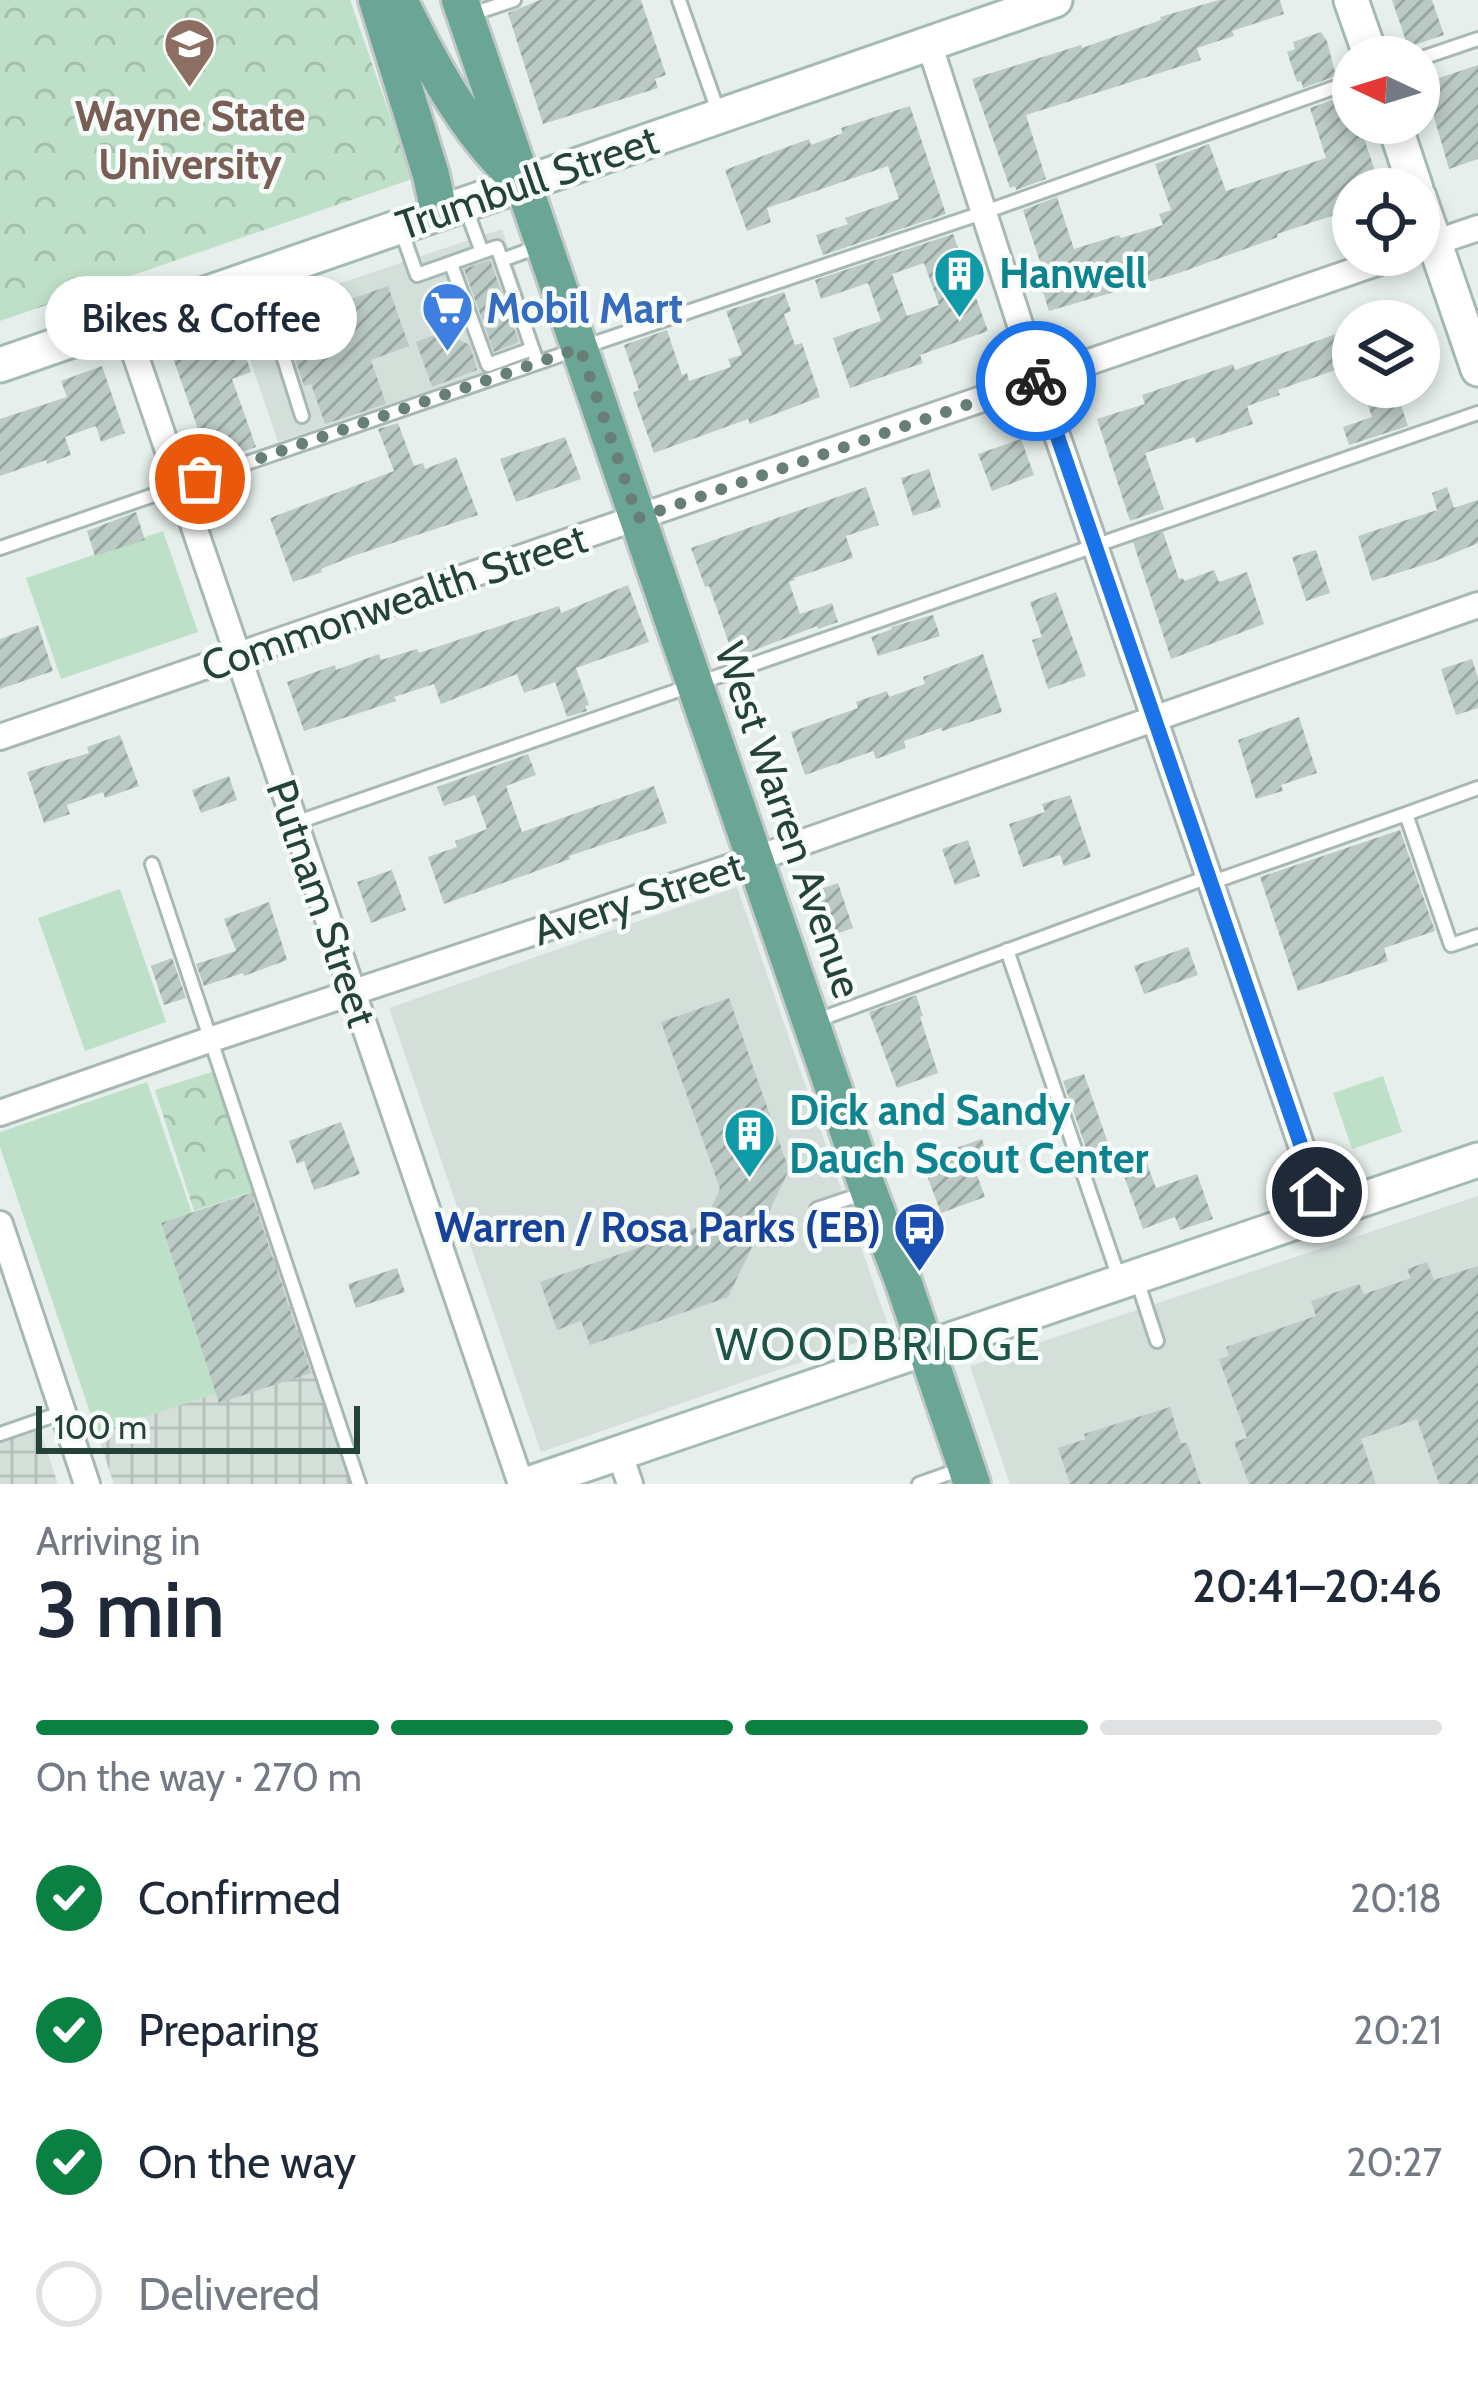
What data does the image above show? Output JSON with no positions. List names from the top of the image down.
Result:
{
  "streets": {
    "main road": ["West Warren Avenue"],
    "street": [
      "Trumbull Street",
      "Commonwealth Street",
      "Avery Street",
      "Putnam Street"
    ]
  },
  "crossings": [
    ["Trumbull Street", "West Warren Avenue"],
    ["Trumbull Street", "Putnam Street"],
    ["Commonwealth Street", "West Warren Avenue"],
    ["Commonwealth Street", "Putnam Street"],
    ["West Warren Avenue", "Avery Street"],
    ["Avery Street", "Putnam Street"]
  ],
  "districts": ["WOODBRIDGE"],
  "places": {
    "school or university": ["Wayne State University"],
    "building": ["Hanwell", "Dick and Sandy Dauch Scout Center"],
    "supermarket": ["Mobil Mart"],
    "other": ["Bikes & Coffee"],
    "bus stop": ["Warren / Rosa Parks (EB)"]
  },
  "scale_bar": "100 m",
  "north": "left",
  "page": {
    "bubble": "Bikes & Coffee",
    "scale": "100 m",
    "heading": ["3 min", "Arriving in", "20:41–20:46"],
    "bar": "On the way · 270 m",
    "list": [
      ["Confirmed", "20:18"],
      ["Preparing", "20:21"],
      ["On the way", "20:27"],
      "Delivered"
    ]
  }
}
